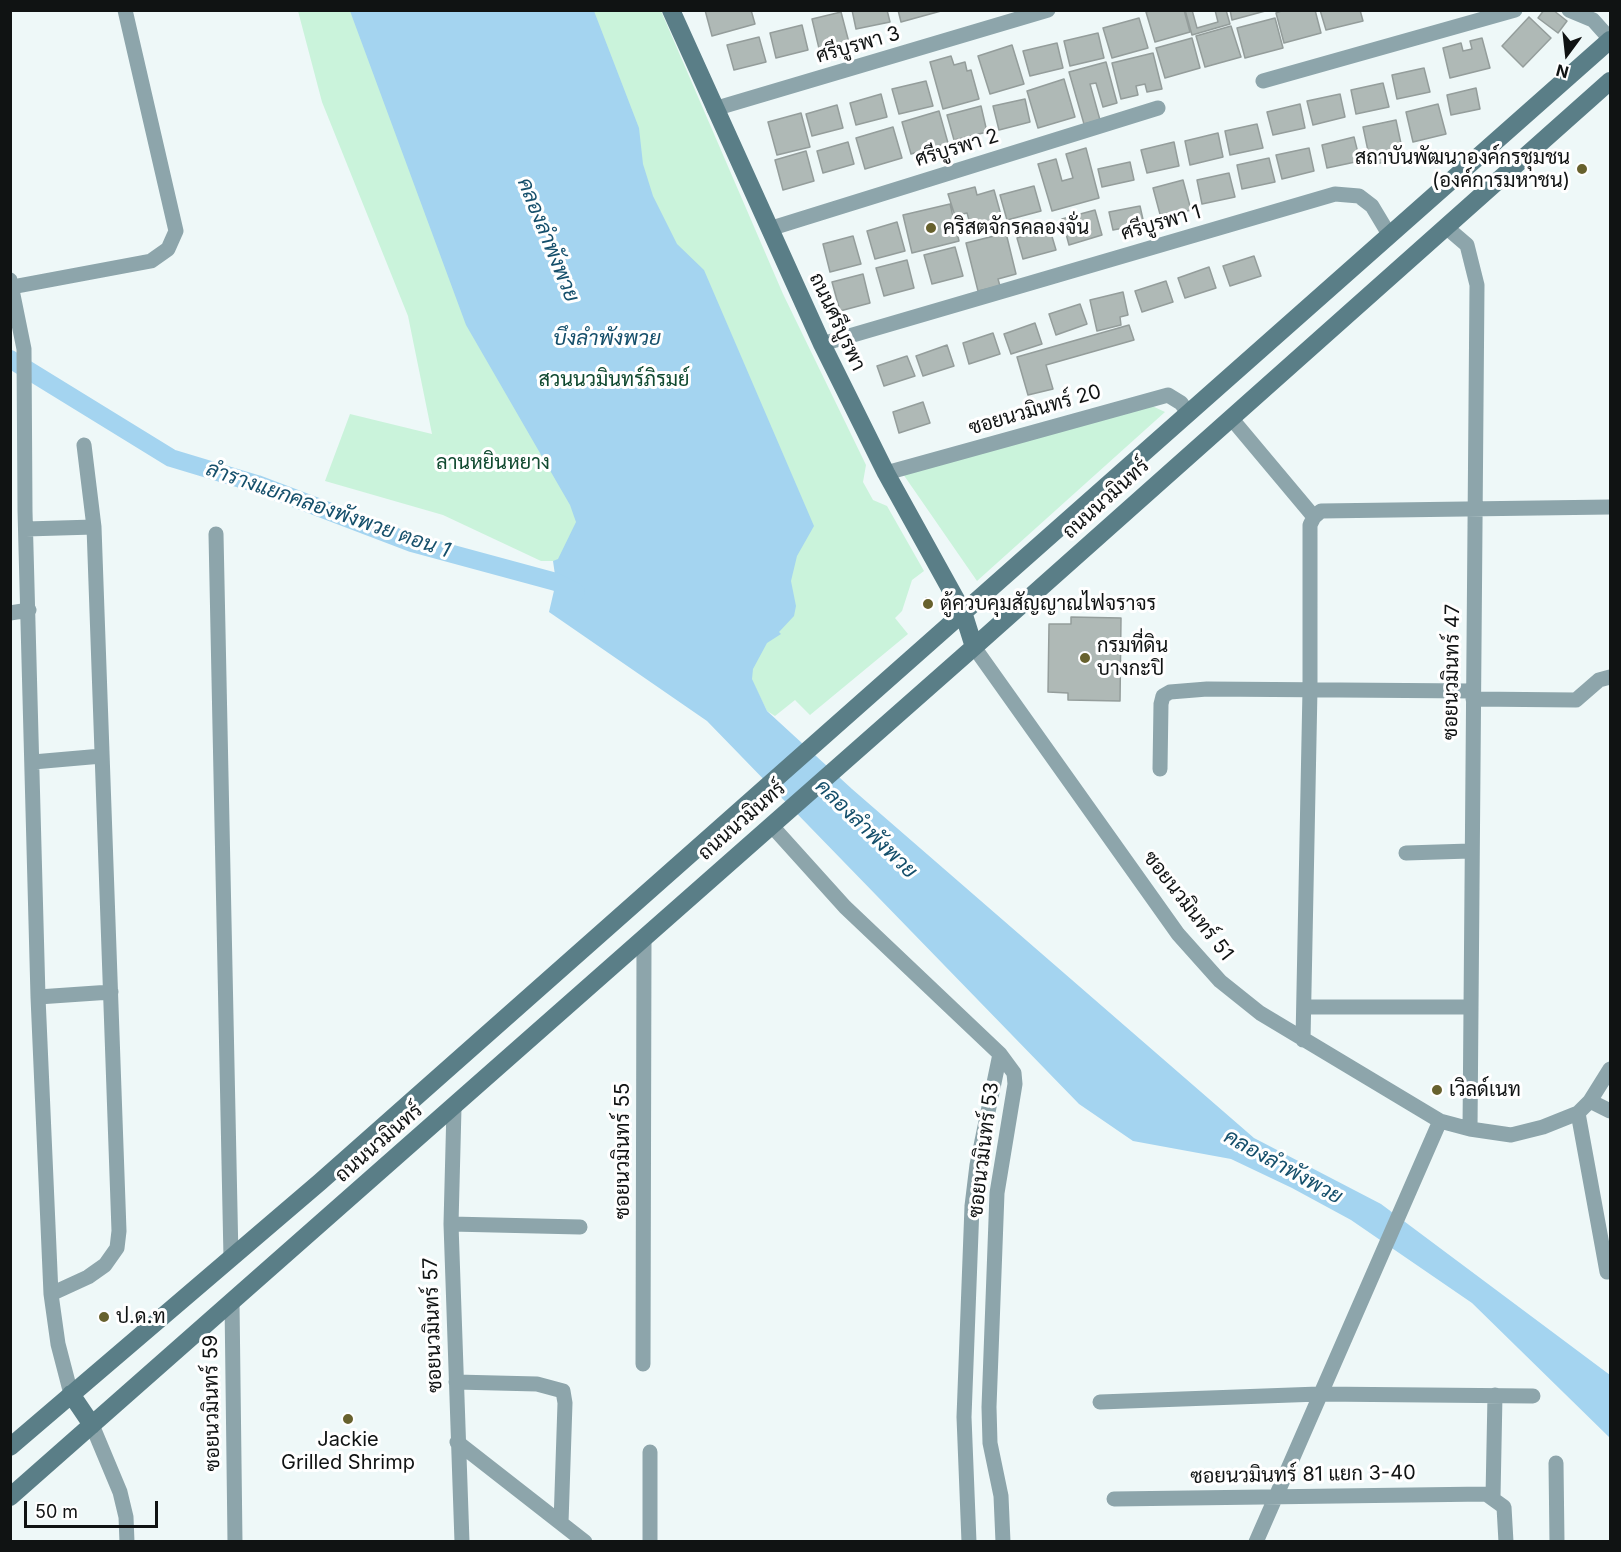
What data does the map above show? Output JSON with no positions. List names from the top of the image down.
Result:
{
  "streets": {
    "main road": ["ถนนศรีบูรพา", "ถนนนวมินทร์"],
    "street": [
      "ศรีบูรพา 3",
      "ศรีบูรพา 2",
      "ศรีบูรพา 1",
      "ซอยนวมินทร์ 20",
      "ซอยนวมินทร์ 47",
      "ซอยนวมินทร์ 51",
      "ซอยนวมินทร์ 53",
      "ซอยนวมินทร์ 55",
      "ซอยนวมินทร์ 57",
      "ซอยนวมินทร์ 59",
      "ซอยนวมินทร์ 81 แยก 3-40"
    ]
  },
  "crossings": [
    ["ศรีบูรพา 3", "ถนนศรีบูรพา"],
    ["ศรีบูรพา 2", "ถนนศรีบูรพา"],
    ["ศรีบูรพา 1", "ถนนศรีบูรพา"],
    ["ศรีบูรพา 1", "ถนนนวมินทร์"],
    ["ถนนศรีบูรพา", "ซอยนวมินทร์ 20"],
    ["ถนนศรีบูรพา", "ถนนนวมินทร์"],
    ["ถนนศรีบูรพา", "ซอยนวมินทร์ 51"],
    ["ซอยนวมินทร์ 20", "ถนนนวมินทร์"],
    ["ถนนนวมินทร์", "ซอยนวมินทร์ 47"],
    ["ถนนนวมินทร์", "ซอยนวมินทร์ 51"],
    ["ถนนนวมินทร์", "ซอยนวมินทร์ 53"],
    ["ถนนนวมินทร์", "ซอยนวมินทร์ 55"],
    ["ถนนนวมินทร์", "ซอยนวมินทร์ 57"],
    ["ถนนนวมินทร์", "ซอยนวมินทร์ 59"],
    ["ซอยนวมินทร์ 47", "ซอยนวมินทร์ 51"]
  ],
  "water": ["คลองลำพังพวย", "บึงลำพังพวย", "ลำรางแยกคลองพังพวย ตอน 1"],
  "parks": ["สวนนวมินทร์ภิรมย์", "ลานหยินหยาง"],
  "places": [
    "สถาบันพัฒนาองค์กรชุมชน (องค์การมหาชน)",
    "คริสตจักรคลองจั่น",
    "ตู้ควบคุมสัญญาณไฟจราจร",
    "กรมที่ดิน บางกะปิ",
    "เวิลด์เนท",
    "ป.ด.ท",
    "Jackie Grilled Shrimp"
  ],
  "scale_bar": "50 m",
  "north": "bottom"
}
